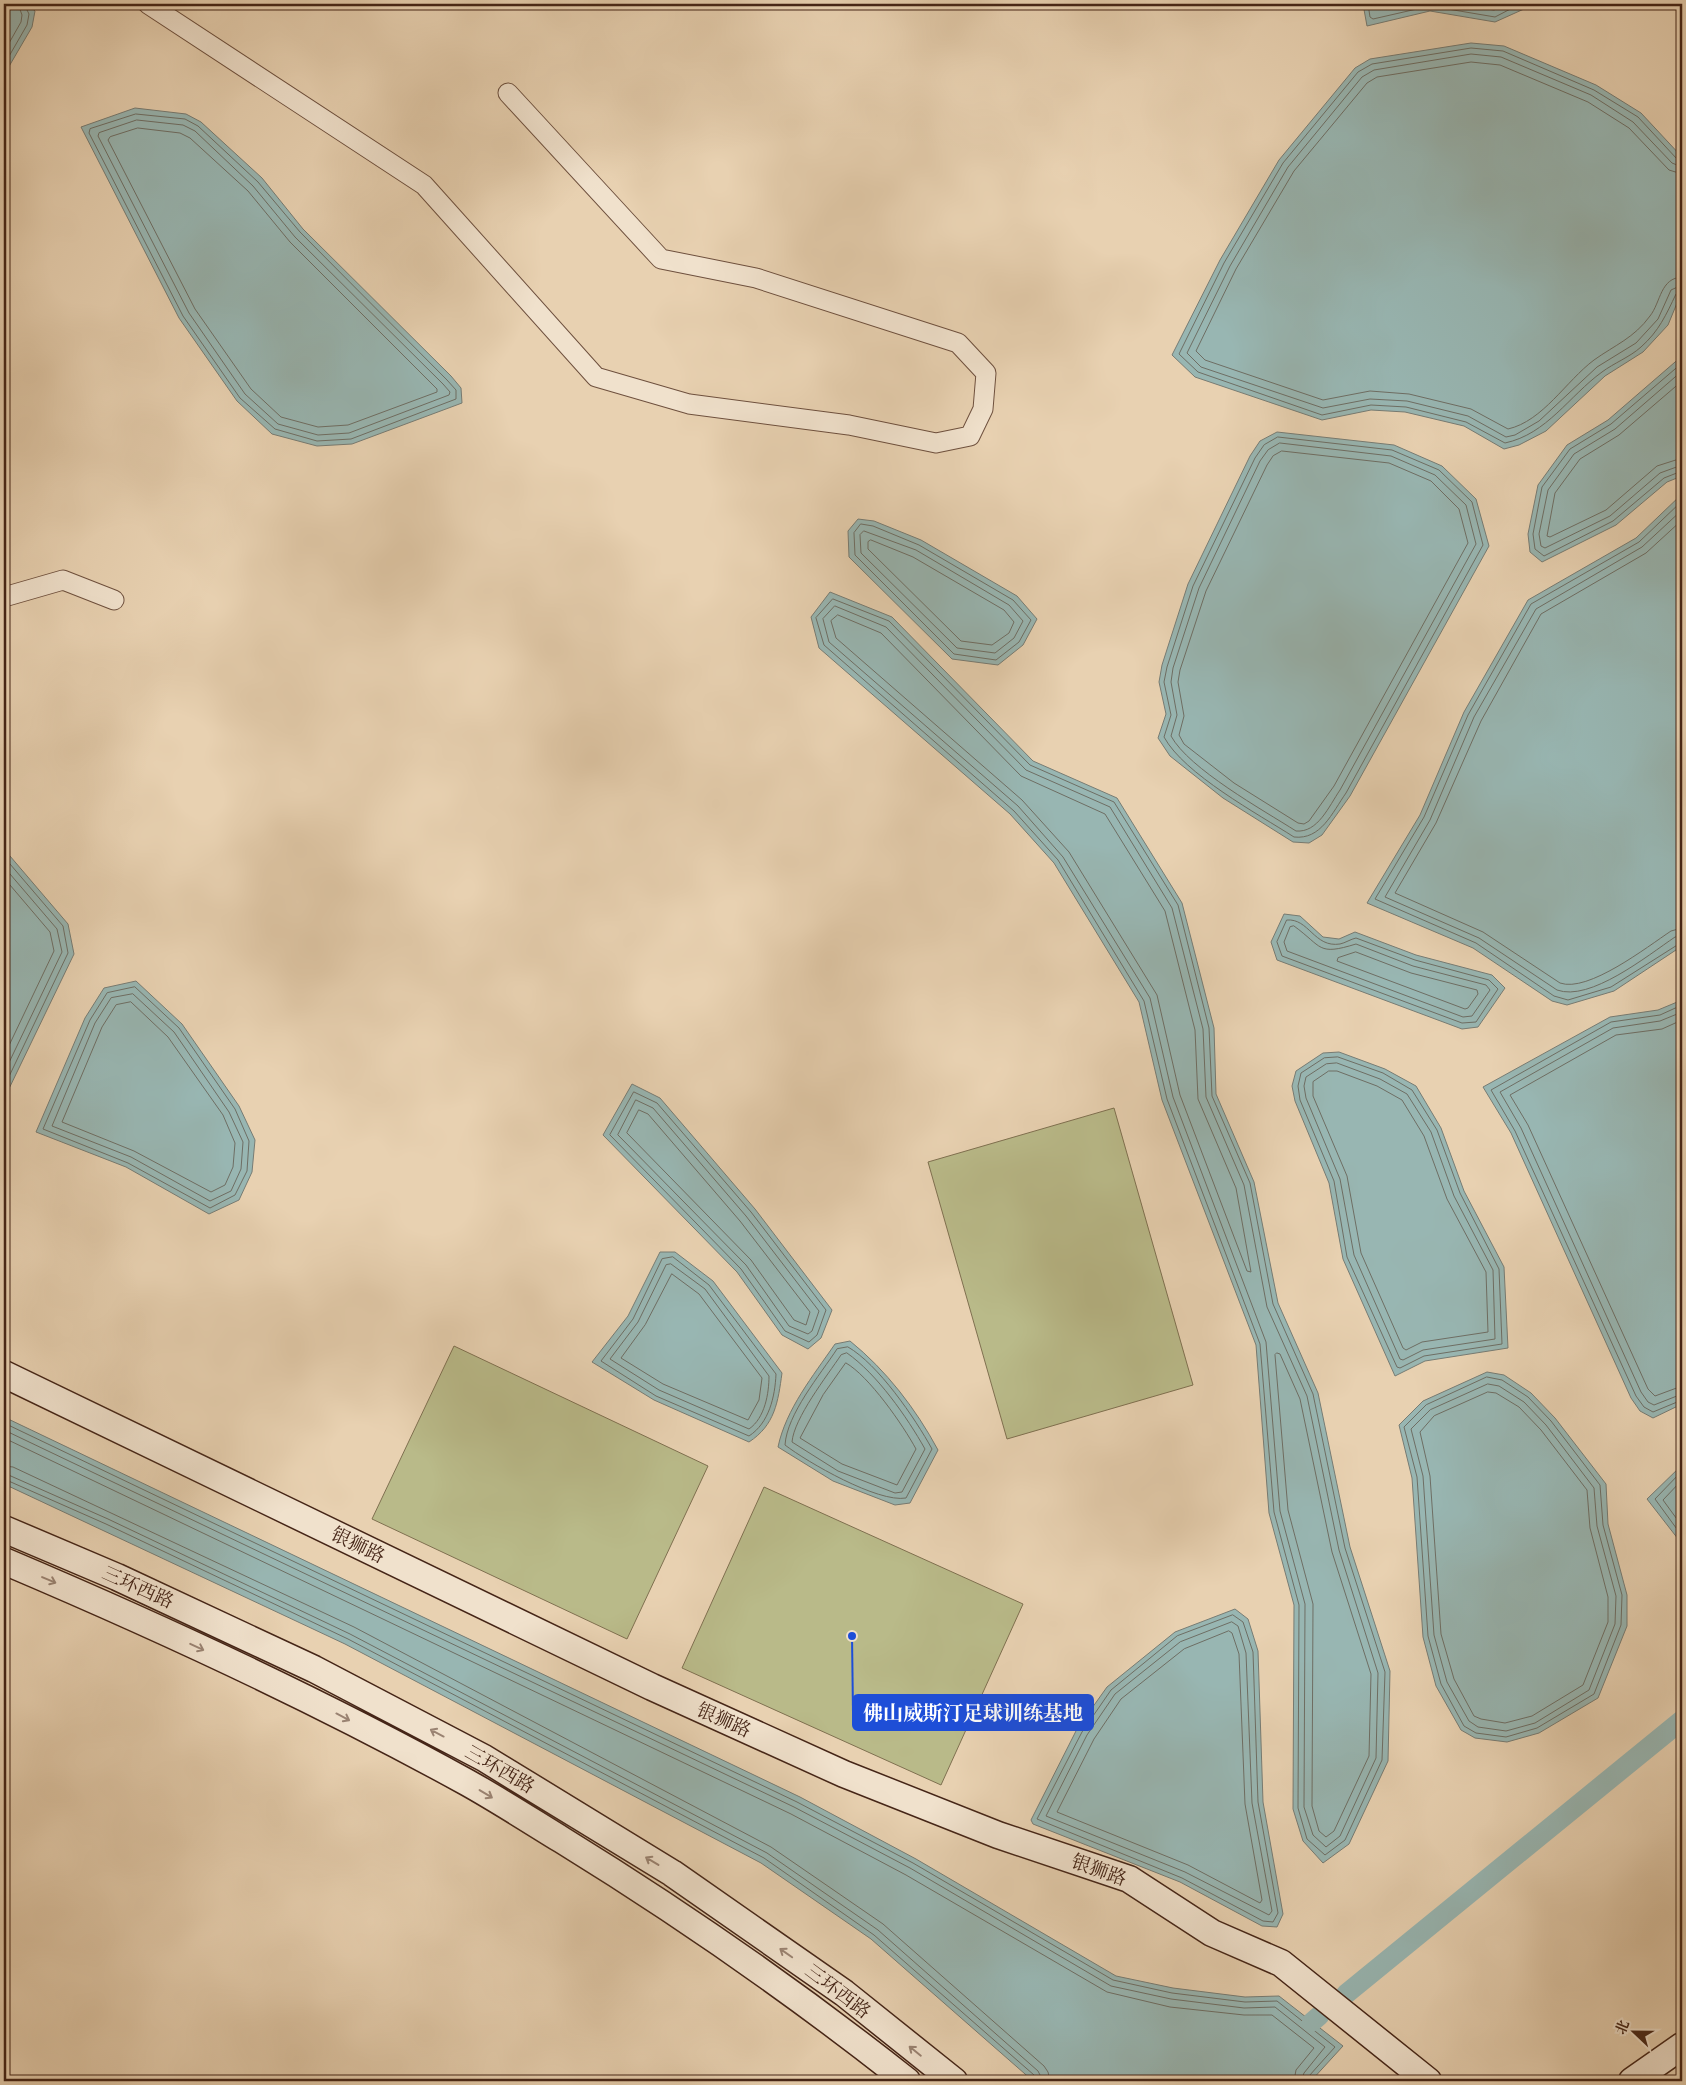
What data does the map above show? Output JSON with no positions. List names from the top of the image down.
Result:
{
  "streets": {
    "main road": ["银狮路", "三环西路"]
  },
  "places": ["佛山威斯汀足球训练基地"],
  "north": "left"
}
